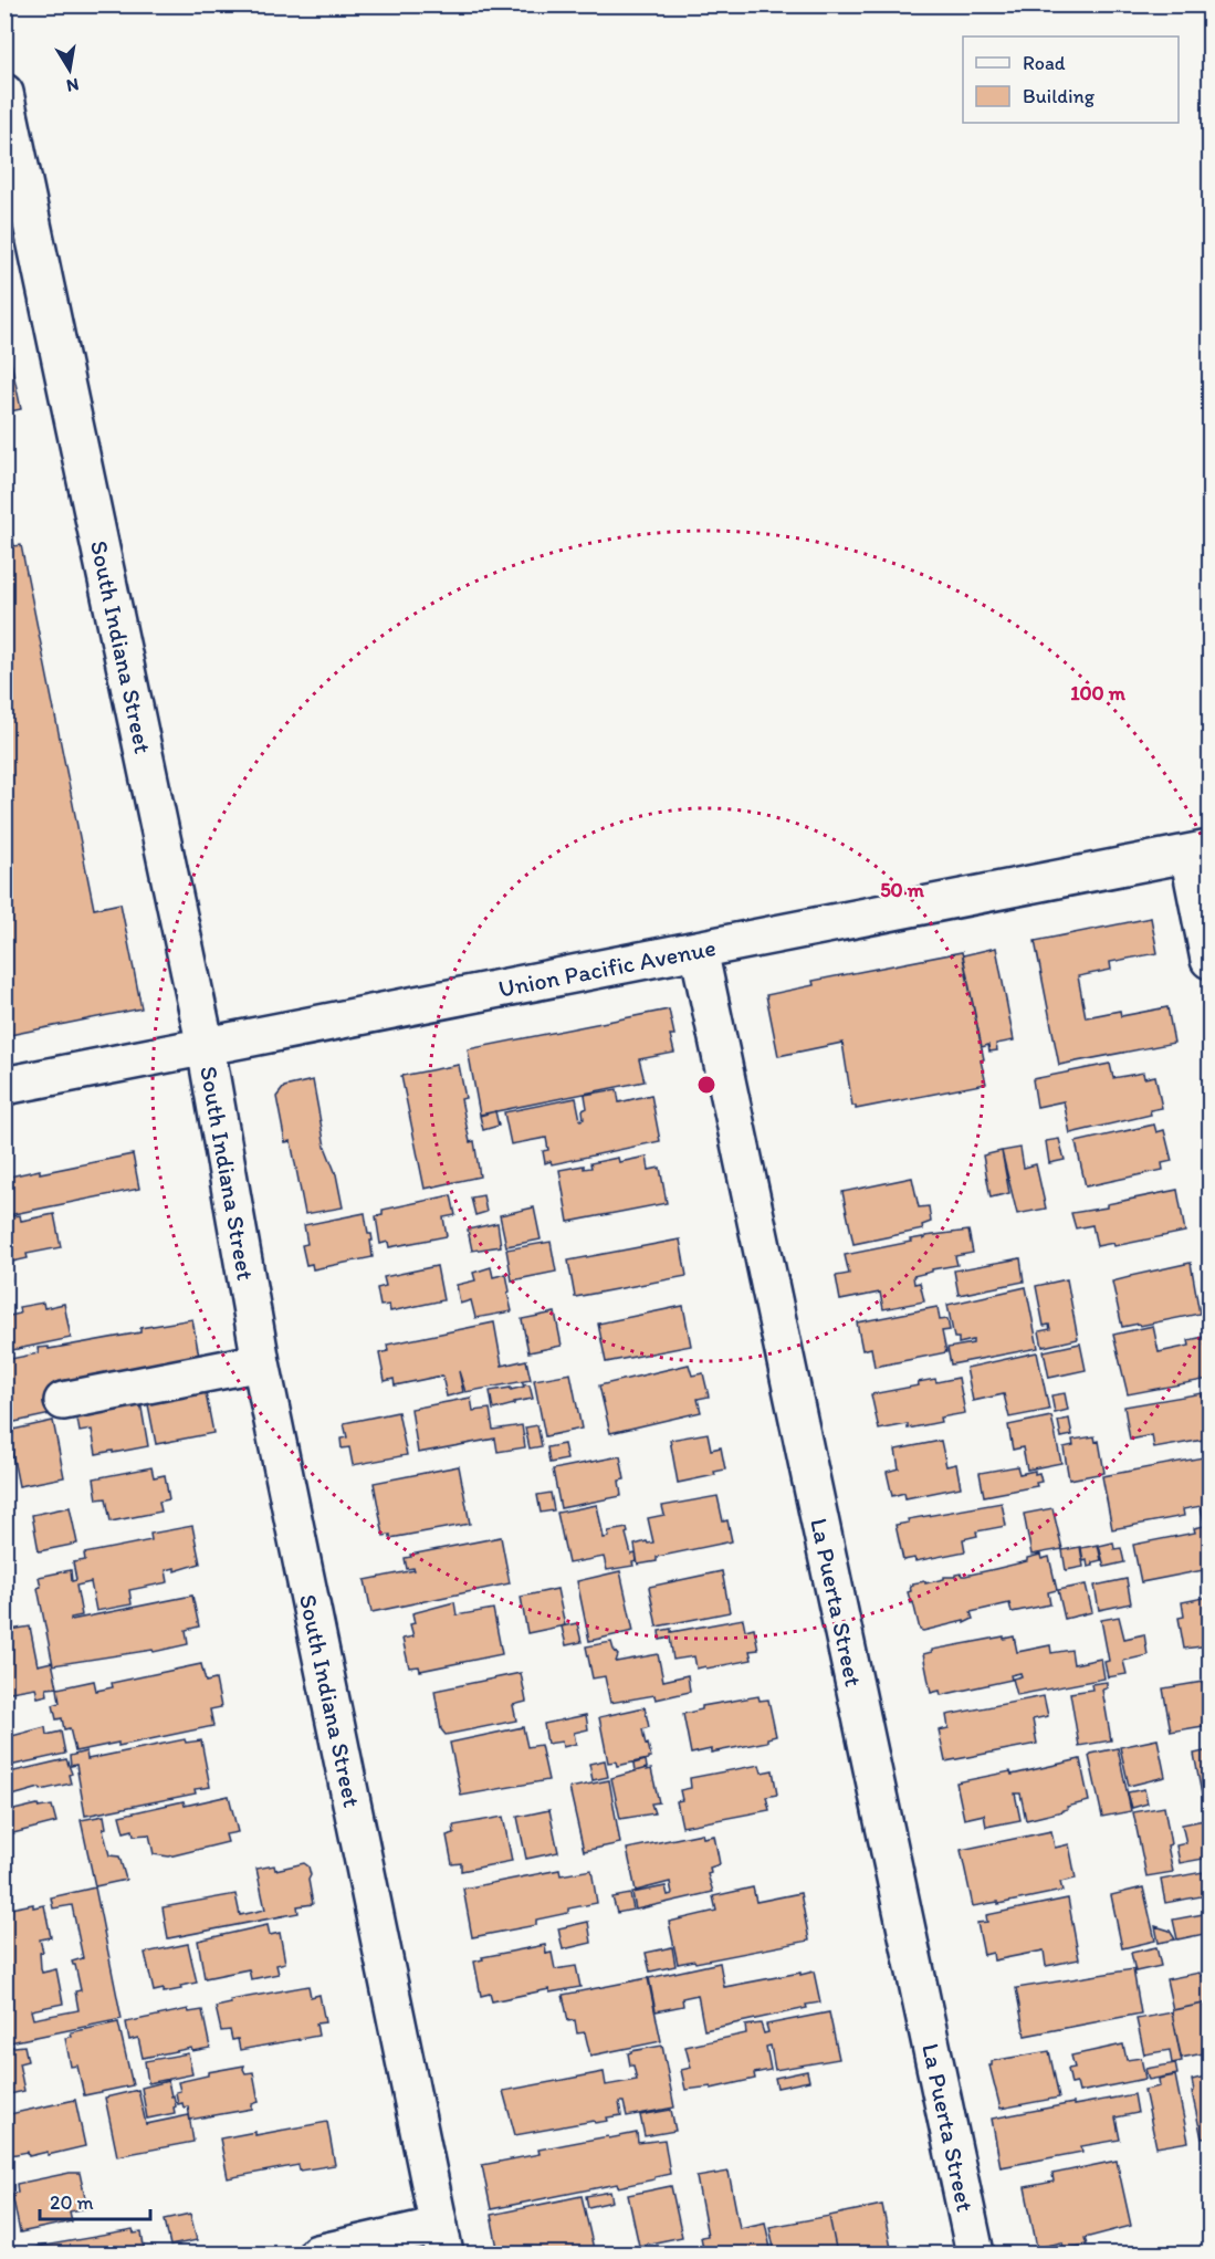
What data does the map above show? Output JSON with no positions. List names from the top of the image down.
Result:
{
  "streets": {
    "street": ["South Indiana Street", "Union Pacific Avenue", "La Puerta Street"]
  },
  "crossings": [
    ["South Indiana Street", "Union Pacific Avenue"],
    ["Union Pacific Avenue", "La Puerta Street"]
  ],
  "legend": ["Road", "Building"],
  "scale_bar": "20 m",
  "north": "bottom",
  "rings": ["100 m", "50 m"]
}
